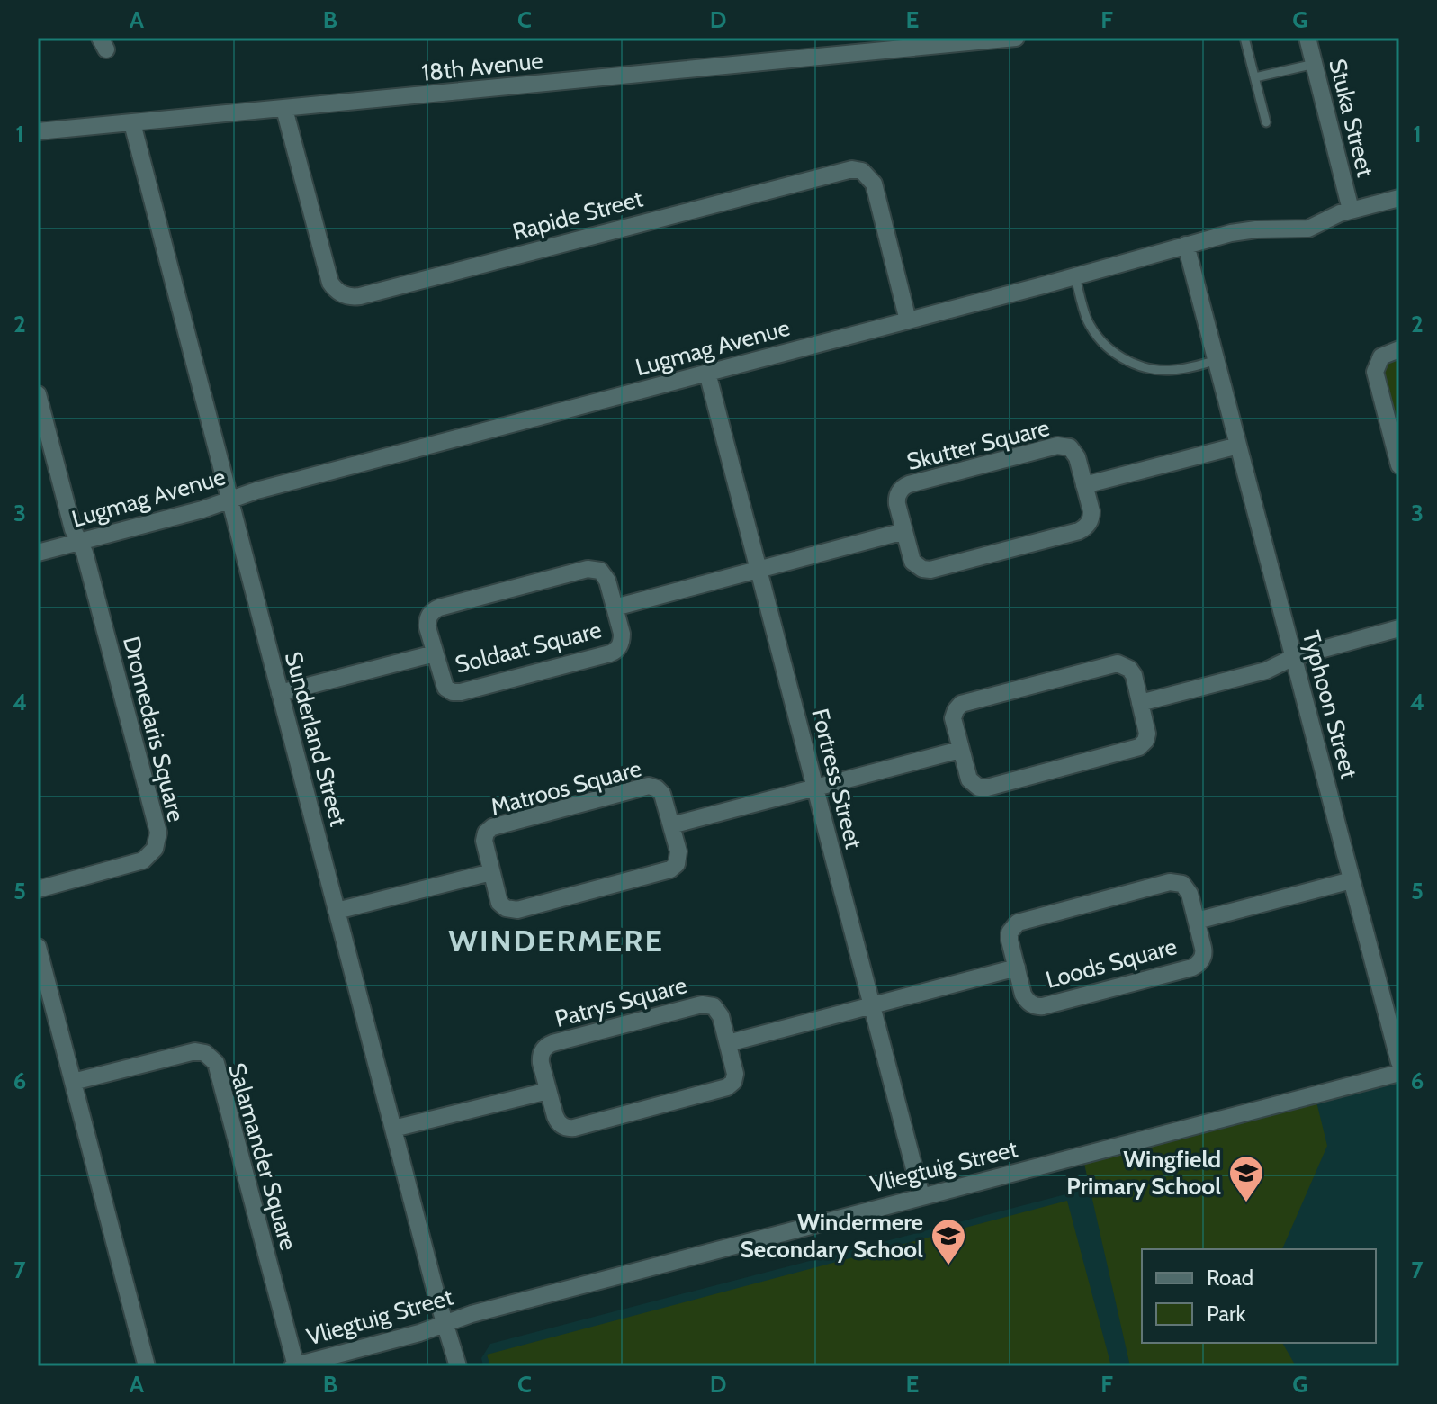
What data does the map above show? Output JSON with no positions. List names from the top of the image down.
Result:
{
  "streets": {
    "street": [
      "18th Avenue",
      "Stuka Street",
      "Rapide Street",
      "Lugmag Avenue",
      "Skutter Square",
      "Soldaat Square",
      "Typhoon Street",
      "Dromedaris Square",
      "Sunderland Street",
      "Fortress Street",
      "Matroos Square",
      "Loods Square",
      "Patrys Square",
      "Salamander Square",
      "Vliegtuig Street"
    ]
  },
  "crossings": [
    ["18th Avenue", "Rapide Street"],
    ["18th Avenue", "Sunderland Street"],
    ["Stuka Street", "Lugmag Avenue"],
    ["Rapide Street", "Lugmag Avenue"],
    ["Lugmag Avenue", "Typhoon Street"],
    ["Lugmag Avenue", "Dromedaris Square"],
    ["Lugmag Avenue", "Sunderland Street"],
    ["Lugmag Avenue", "Fortress Street"],
    ["Soldaat Square", "Sunderland Street"],
    ["Soldaat Square", "Fortress Street"],
    ["Typhoon Street", "Loods Square"],
    ["Sunderland Street", "Vliegtuig Street"],
    ["Fortress Street", "Loods Square"],
    ["Fortress Street", "Vliegtuig Street"],
    ["Salamander Square", "Vliegtuig Street"]
  ],
  "districts": ["WINDERMERE"],
  "places": {
    "school or university": ["Wingfield Primary School", "Windermere Secondary School"]
  },
  "legend": ["Road", "Park"],
  "grid": {
    "columns": [
      "A",
      "B",
      "C",
      "D",
      "E",
      "F",
      "G"
    ],
    "rows": [
      "1",
      "2",
      "3",
      "4",
      "5",
      "6",
      "7"
    ]
  }
}
